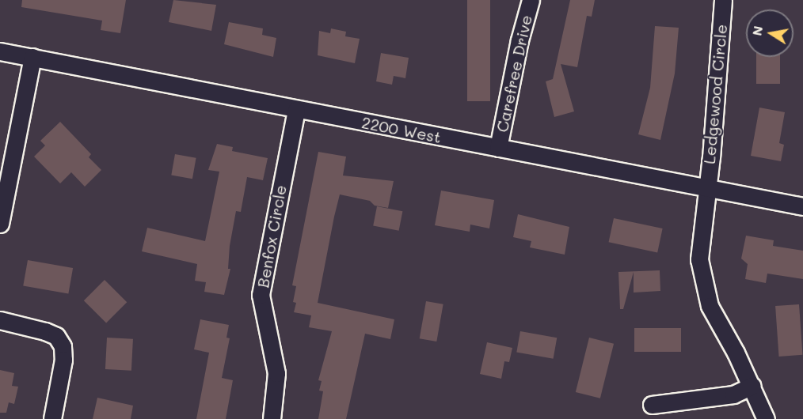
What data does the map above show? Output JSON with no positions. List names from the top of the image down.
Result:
{
  "streets": {
    "street": [
      "Carefree Drive",
      "Ledgewood Circle",
      "2200 West",
      "Benfox Circle"
    ]
  },
  "crossings": [
    ["Carefree Drive", "2200 West"],
    ["Ledgewood Circle", "2200 West"],
    ["2200 West", "Benfox Circle"]
  ],
  "north": "left"
}
